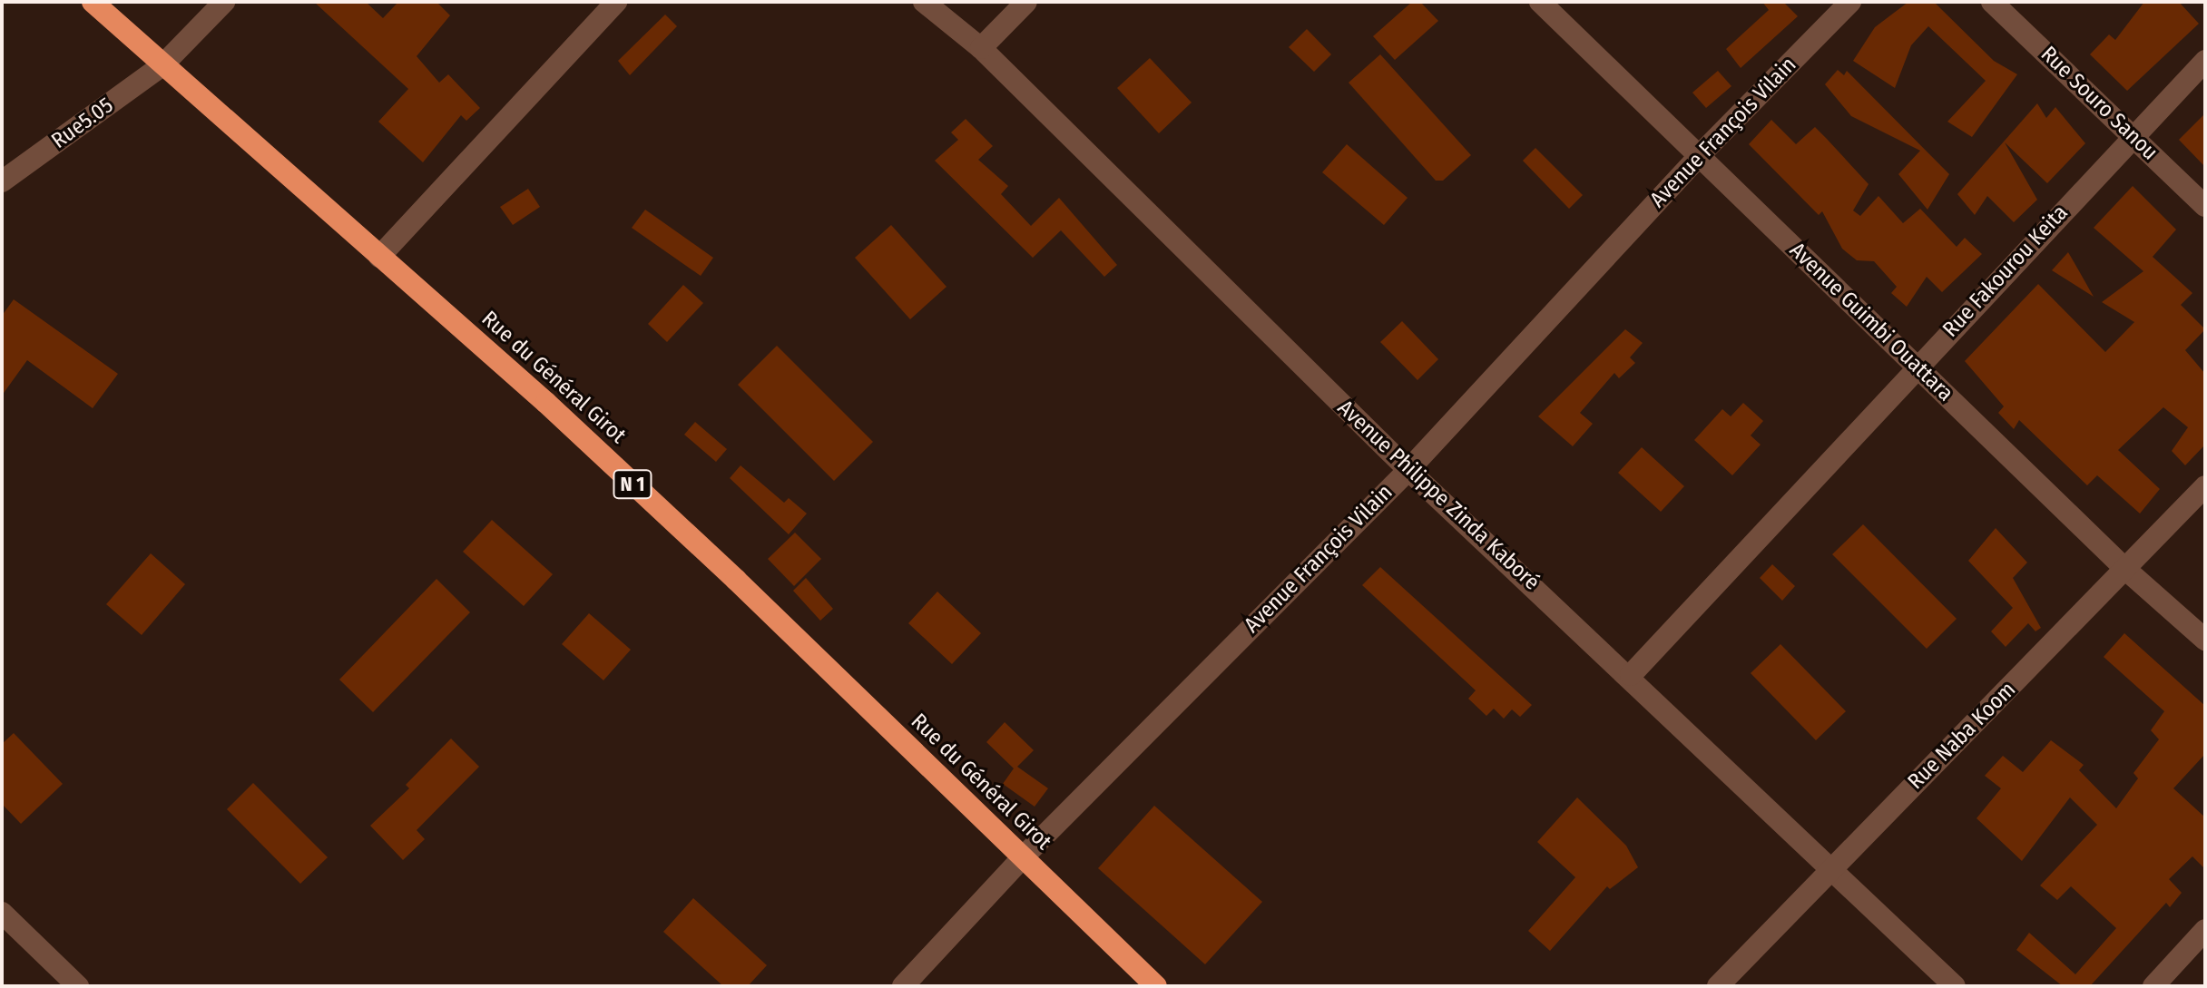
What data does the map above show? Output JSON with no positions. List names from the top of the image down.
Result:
{
  "streets": {
    "highway": ["Rue du Général Girot", "N 1"],
    "street": [
      "Rue Souro Sanou",
      "Rue5.05",
      "Avenue François Vilain",
      "Rue Fakourou Keita",
      "Avenue Guimbi Ouattara",
      "Avenue Philippe Zinda Kaboré",
      "Rue Naba Koom"
    ]
  },
  "crossings": [
    ["Rue Souro Sanou", "Rue Fakourou Keita"],
    ["Rue5.05", "Rue du Général Girot"],
    ["Avenue François Vilain", "Avenue Guimbi Ouattara"],
    ["Avenue François Vilain", "Rue du Général Girot"],
    ["Avenue François Vilain", "Avenue Philippe Zinda Kaboré"],
    ["Rue Fakourou Keita", "Avenue Guimbi Ouattara"],
    ["Rue Fakourou Keita", "Avenue Philippe Zinda Kaboré"],
    ["Avenue Guimbi Ouattara", "Rue Naba Koom"],
    ["Avenue Philippe Zinda Kaboré", "Rue Naba Koom"]
  ]
}
